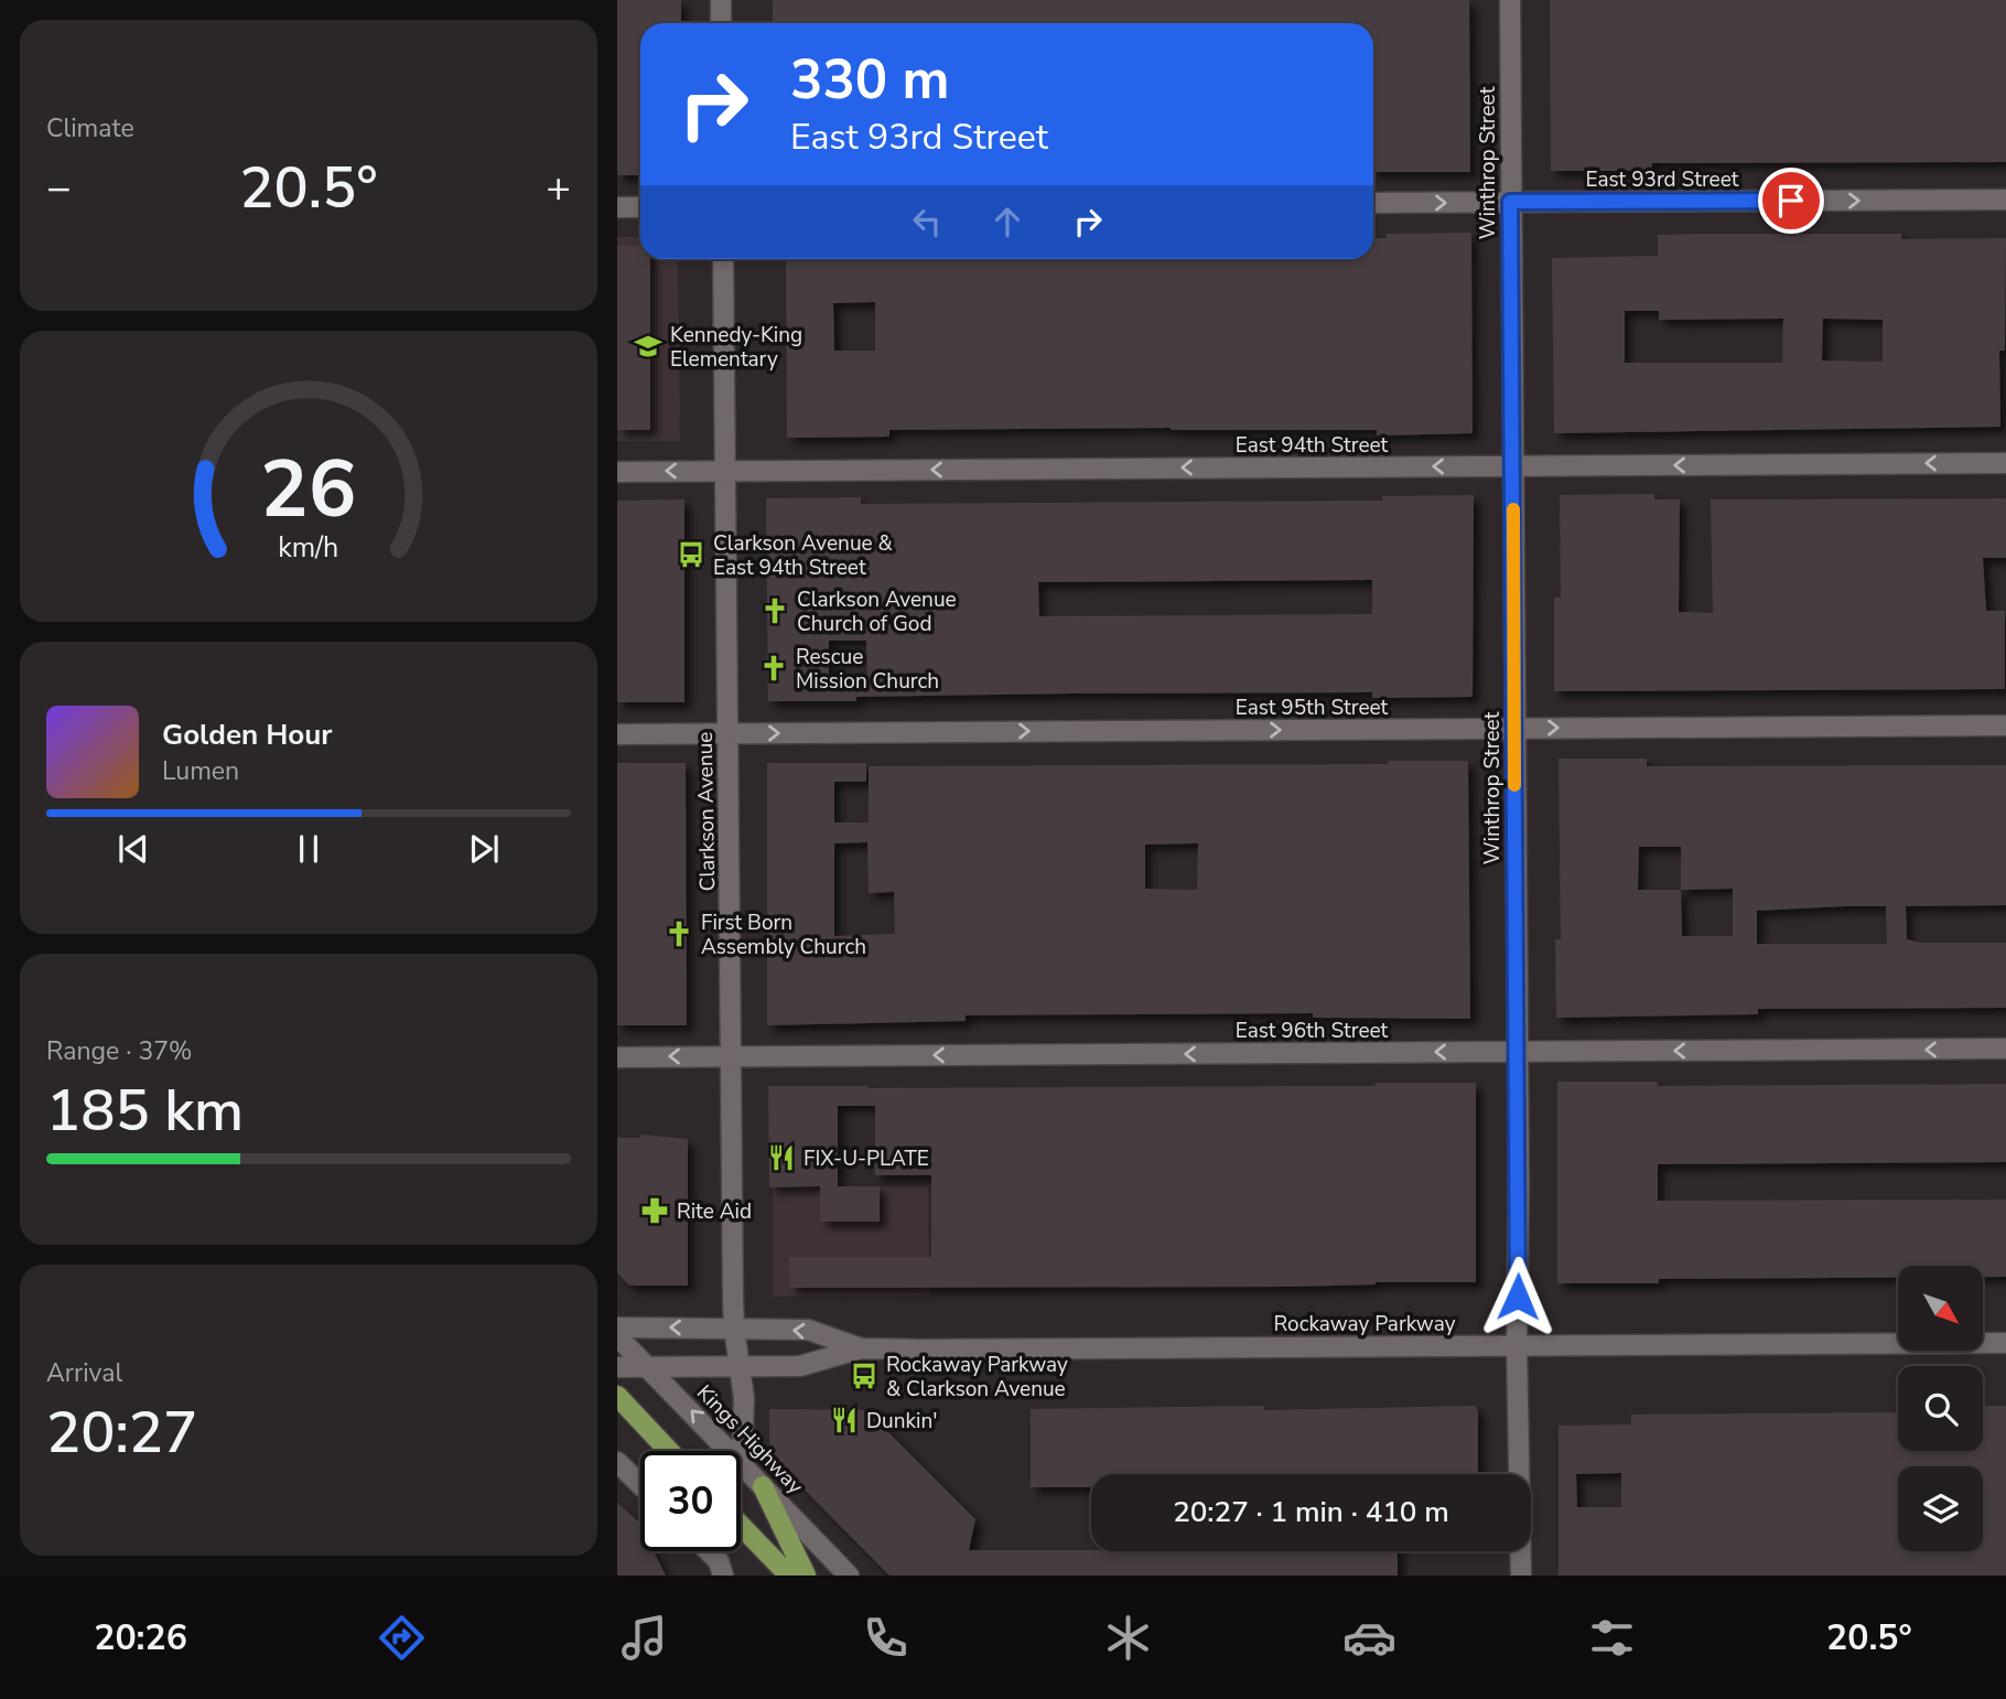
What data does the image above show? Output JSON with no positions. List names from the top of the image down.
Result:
{
  "streets": {
    "street": [
      "Winthrop Street",
      "East 93rd Street",
      "East 94th Street",
      "East 95th Street",
      "Clarkson Avenue",
      "East 96th Street",
      "Rockaway Parkway",
      "Kings Highway"
    ]
  },
  "crossings": [
    ["Winthrop Street", "East 93rd Street"],
    ["Winthrop Street", "East 94th Street"],
    ["Winthrop Street", "East 95th Street"],
    ["Winthrop Street", "East 96th Street"],
    ["Winthrop Street", "Rockaway Parkway"],
    ["East 94th Street", "Clarkson Avenue"],
    ["East 95th Street", "Clarkson Avenue"],
    ["Clarkson Avenue", "East 96th Street"],
    ["Clarkson Avenue", "Rockaway Parkway"],
    ["Clarkson Avenue", "Kings Highway"],
    ["Rockaway Parkway", "Kings Highway"]
  ],
  "one_way": [
    "East 93rd Street",
    "East 94th Street",
    "East 95th Street",
    "East 96th Street",
    "Kings Highway"
  ],
  "places": {
    "school or university": ["Kennedy-King Elementary"],
    "bus stop": ["Clarkson Avenue & East 94th Street", "Rockaway Parkway & Clarkson Avenue"],
    "church": ["Clarkson Avenue Church of God", "Rescue Mission Church", "First Born Assembly Church"],
    "restaurant": ["FIX-U-PLATE", "Dunkin'"],
    "pharmacy": ["Rite Aid"]
  },
  "north": "bottom right",
  "page": {
    "tile": [
      "Climate",
      ["Range · 37%", "185 km"],
      ["Arrival", "20:27"]
    ],
    "turn": ["330 m", "East 93rd Street"],
    "heat": ["−", "20.5°", "+"],
    "song": ["Golden Hour", "Lumen"],
    "limit": "30",
    "trip": "20:27 · 1 min · 410 m",
    "tabs": ["20:26", "20.5°"],
    "gauge": ["26", "km/h"]
  }
}
